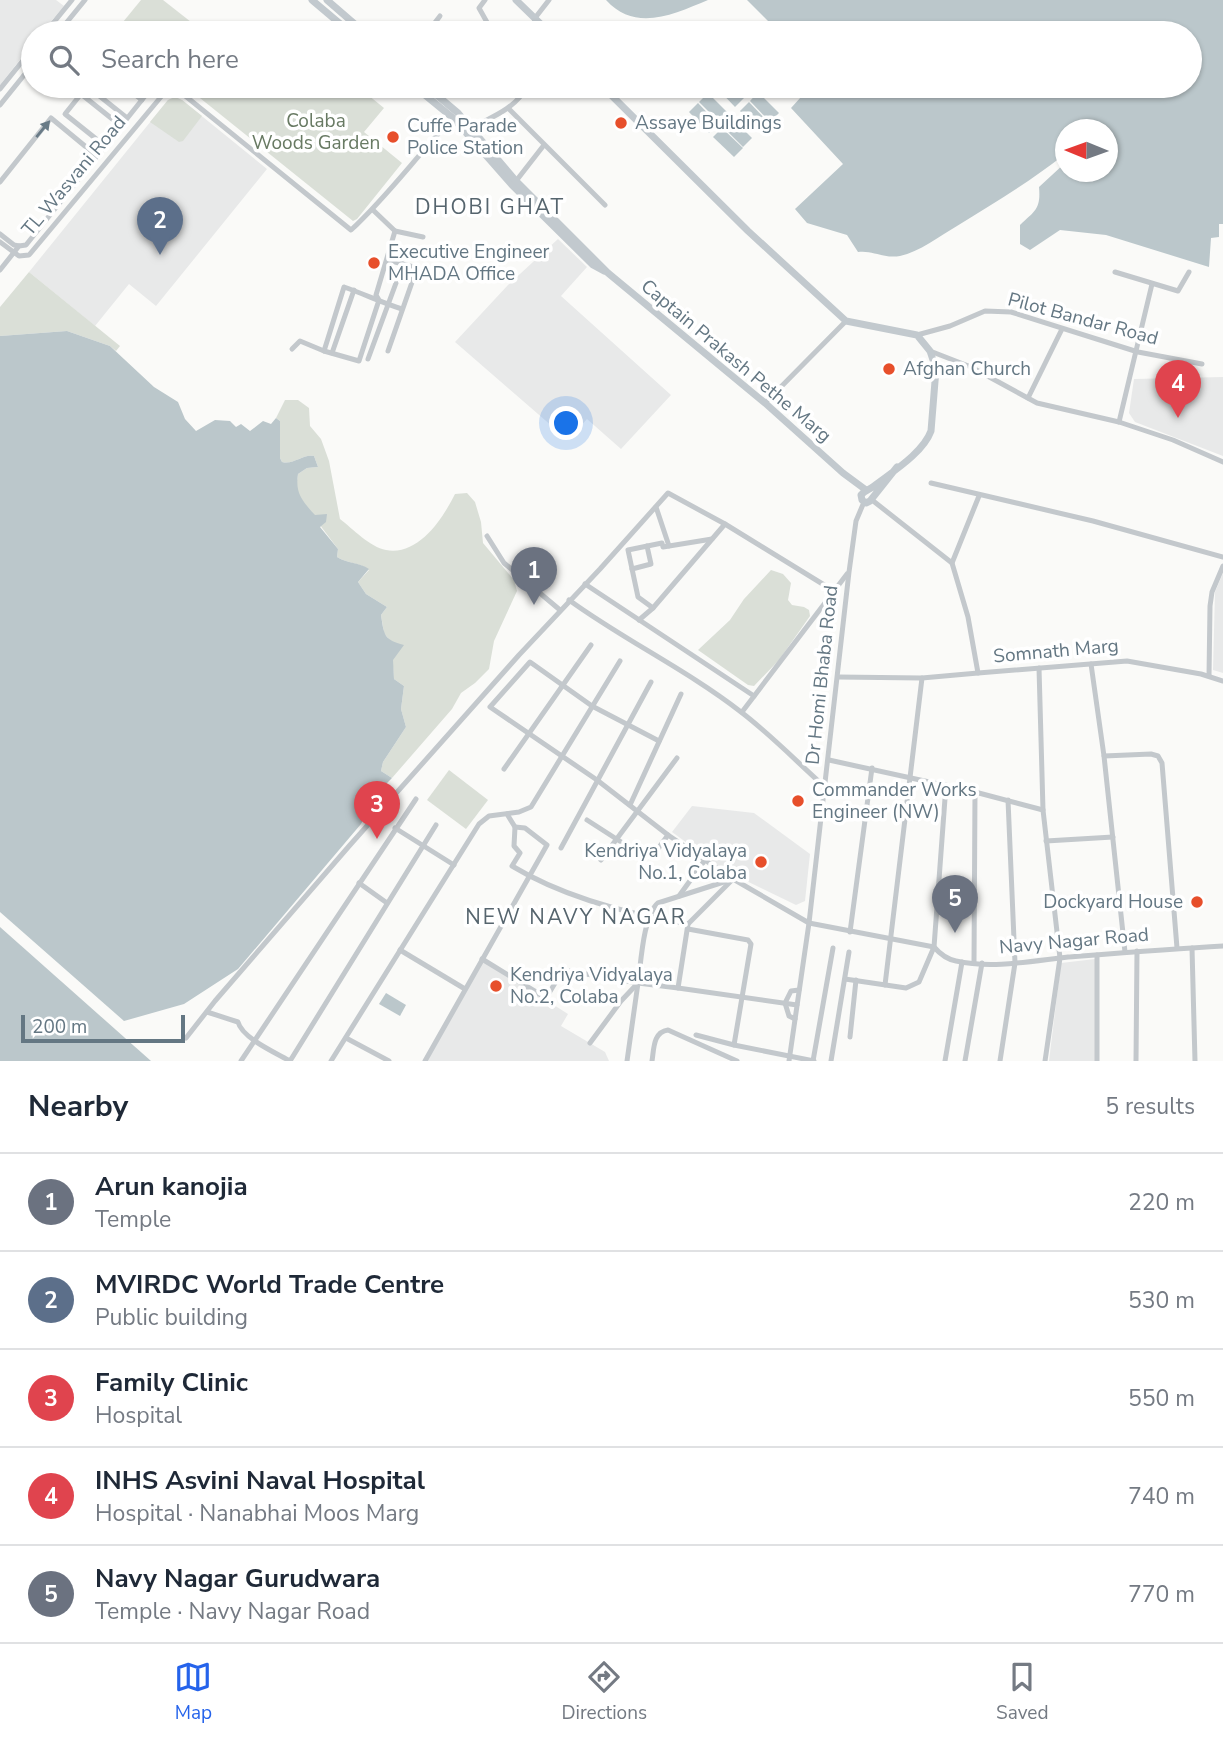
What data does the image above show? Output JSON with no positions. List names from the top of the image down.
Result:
{
  "streets": {
    "main road": ["Captain Prakash Pethe Marg"],
    "street": [
      "TL Wasvani Road",
      "Pilot Bandar Road",
      "Somnath Marg",
      "Dr Homi Bhaba Road",
      "Navy Nagar Road"
    ]
  },
  "crossings": [
    ["Captain Prakash Pethe Marg", "Dr Homi Bhaba Road"],
    ["Dr Homi Bhaba Road", "Navy Nagar Road"]
  ],
  "districts": ["DHOBI GHAT", "NEW NAVY NAGAR"],
  "parks": ["Colaba Woods Garden"],
  "places": [
    "Assaye Buildings",
    "Cuffe Parade Police Station",
    "Executive Engineer MHADA Office",
    "Afghan Church",
    "Commander Works Engineer (NW)",
    "Kendriya Vidyalaya No.1, Colaba",
    "Dockyard House",
    "Kendriya Vidyalaya No.2, Colaba"
  ],
  "scale_bar": "200 m",
  "north": "left",
  "page": {
    "search": "Search here",
    "pins": [
      "2",
      "4",
      "1",
      "3",
      "5"
    ],
    "scale": "200 m",
    "heading": ["Nearby", "5 results"],
    "list": [
      {
        "mark": "1",
        "name": "Arun kanojia",
        "note": "Temple",
        "value": "220 m"
      },
      {
        "mark": "2",
        "name": "MVIRDC World Trade Centre",
        "note": "Public building",
        "value": "530 m"
      },
      {
        "mark": "3",
        "name": "Family Clinic",
        "note": "Hospital",
        "value": "550 m"
      },
      {
        "mark": "4",
        "name": "INHS Asvini Naval Hospital",
        "note": "Hospital · Nanabhai Moos Marg",
        "value": "740 m"
      },
      {
        "mark": "5",
        "name": "Navy Nagar Gurudwara",
        "note": "Temple · Navy Nagar Road",
        "value": "770 m"
      }
    ],
    "nav": ["Map", "Directions", "Saved"]
  }
}
